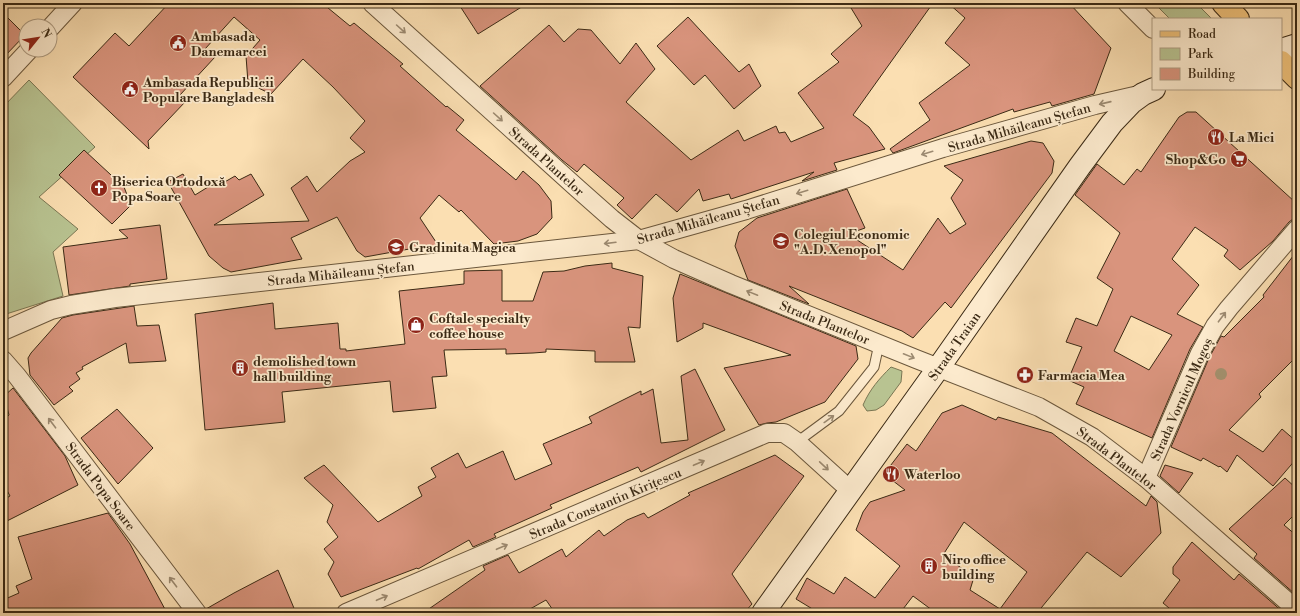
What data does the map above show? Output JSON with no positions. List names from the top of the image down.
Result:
{
  "streets": {
    "street": [
      "Strada Mihăileanu Ștefan",
      "Strada Plantelor",
      "Strada Traian",
      "Strada Vornicul Mogoș",
      "Strada Popa Soare",
      "Strada Constantin Kirițescu"
    ]
  },
  "crossings": [
    ["Strada Mihăileanu Ștefan", "Strada Plantelor"],
    ["Strada Mihăileanu Ștefan", "Strada Traian"],
    ["Strada Plantelor", "Strada Traian"],
    ["Strada Plantelor", "Strada Vornicul Mogoș"],
    ["Strada Traian", "Strada Constantin Kirițescu"]
  ],
  "one_way": [
    "Strada Mihăileanu Ștefan",
    "Strada Vornicul Mogoș",
    "Strada Popa Soare",
    "Strada Constantin Kirițescu"
  ],
  "places": {
    "public building": ["Ambasada Danemarcei", "Ambasada Republicii Populare Bangladesh"],
    "restaurant": ["La Mici", "Waterloo"],
    "supermarket": ["Shop&Go"],
    "church": ["Biserica Ortodoxă Popa Soare"],
    "school or university": ["Colegiul Economic \"A.D. Xenopol\"", "Gradinita Magica"],
    "shop": ["Coftale specialty coffee house"],
    "building": ["demolished town hall building", "Niro office building"],
    "pharmacy": ["Farmacia Mea"]
  },
  "legend": ["Road", "Park", "Building"],
  "north": "top right"
}
